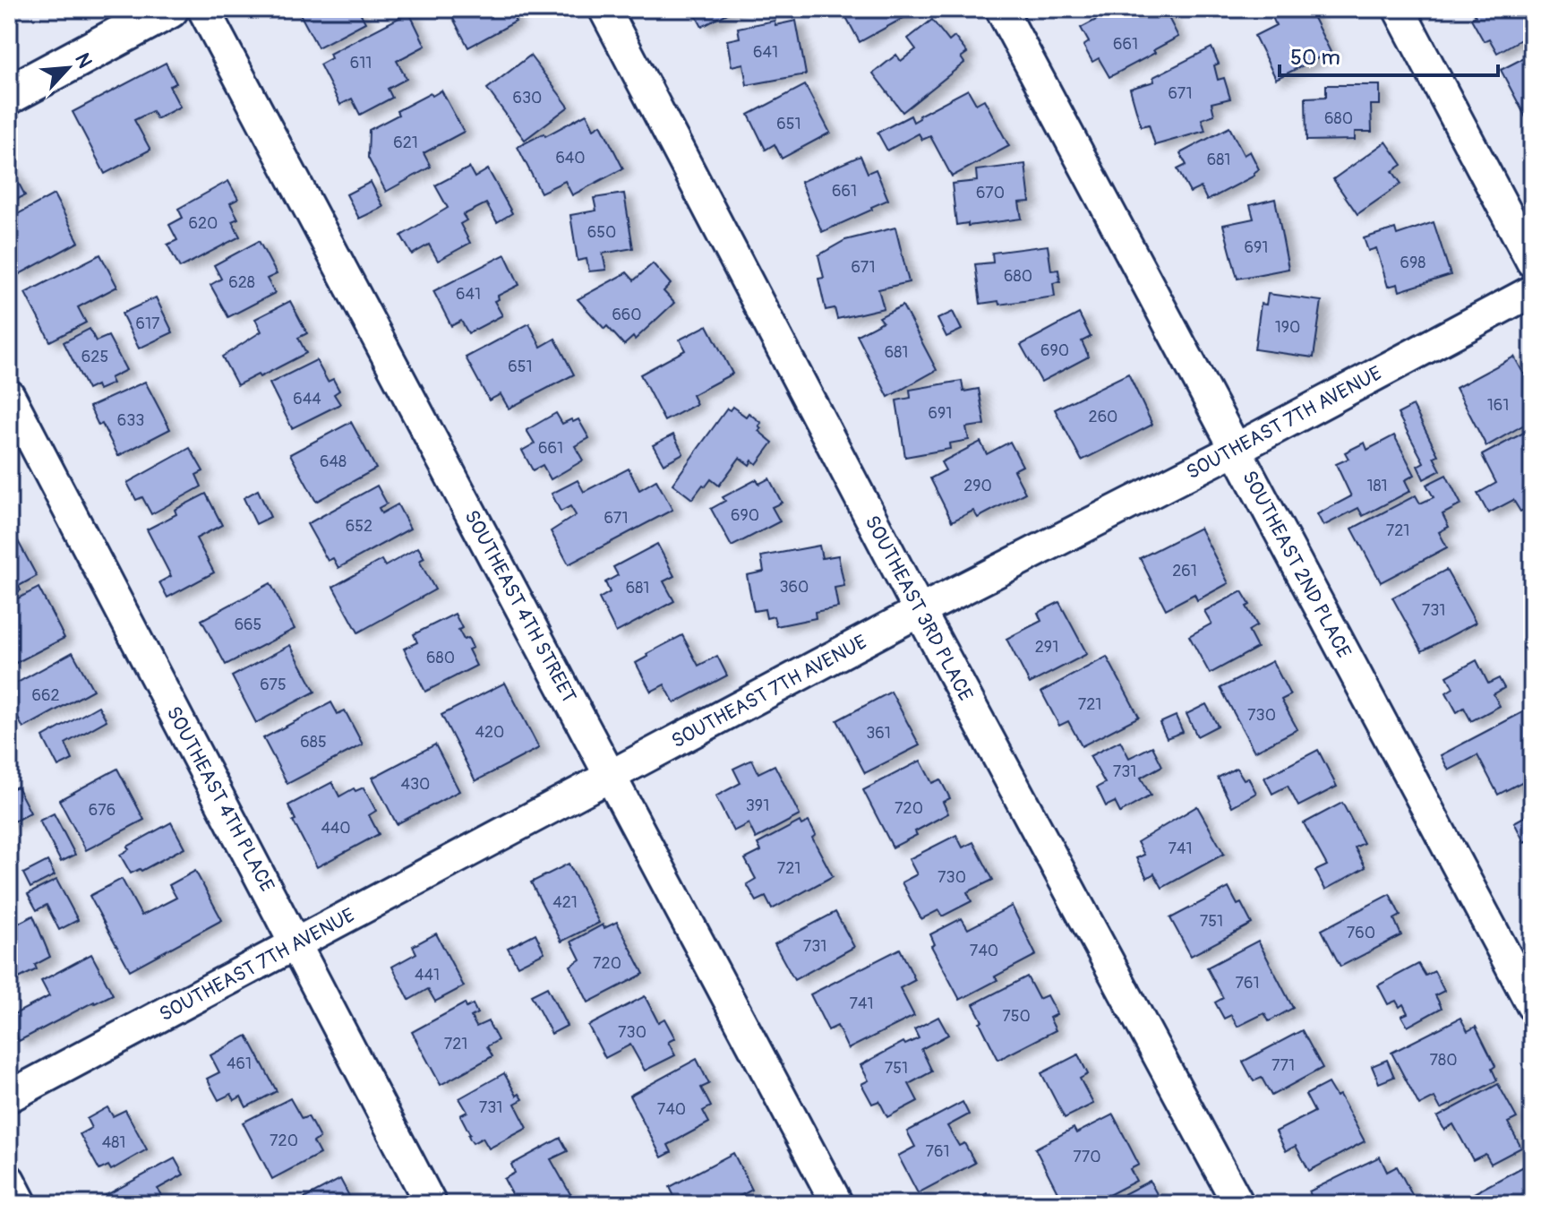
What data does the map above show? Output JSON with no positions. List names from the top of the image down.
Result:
{
  "streets": {
    "street": [
      "SOUTHEAST 7TH AVENUE",
      "SOUTHEAST 2ND PLACE",
      "SOUTHEAST 4TH STREET",
      "SOUTHEAST 3RD PLACE",
      "SOUTHEAST 4TH PLACE"
    ]
  },
  "crossings": [
    ["SOUTHEAST 7TH AVENUE", "SOUTHEAST 2ND PLACE"],
    ["SOUTHEAST 7TH AVENUE", "SOUTHEAST 4TH STREET"],
    ["SOUTHEAST 7TH AVENUE", "SOUTHEAST 3RD PLACE"],
    ["SOUTHEAST 7TH AVENUE", "SOUTHEAST 4TH PLACE"]
  ],
  "house_numbers": [
    "661",
    "641",
    "611",
    "671",
    "630",
    "680",
    "651",
    "621",
    "640",
    "681",
    "661",
    "670",
    "620",
    "650",
    "691",
    "698",
    "671",
    "680",
    "628",
    "641",
    "660",
    "617",
    "190",
    "690",
    "681",
    "625",
    "651",
    "644",
    "161",
    "691",
    "260",
    "633",
    "661",
    "648",
    "290",
    "181",
    "690",
    "671",
    "652",
    "721",
    "261",
    "360",
    "681",
    "731",
    "665",
    "291",
    "680",
    "675",
    "662",
    "721",
    "730",
    "420",
    "361",
    "685",
    "731",
    "430",
    "391",
    "720",
    "676",
    "440",
    "741",
    "721",
    "730",
    "421",
    "751",
    "760",
    "731",
    "740",
    "720",
    "441",
    "761",
    "741",
    "750",
    "730",
    "721",
    "780",
    "461",
    "771",
    "751",
    "731",
    "740",
    "720",
    "481",
    "761",
    "770"
  ],
  "scale_bar": "50 m",
  "north": "top right"
}
